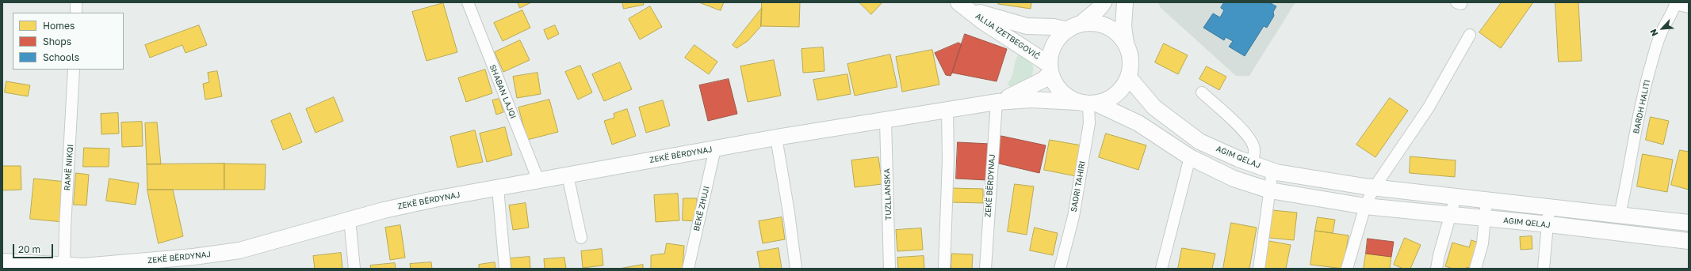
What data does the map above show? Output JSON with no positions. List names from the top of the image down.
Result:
{
  "streets": {
    "main road": ["ALIJA IZETBEGOVIĆ", "ZEKË BËRDYNAJ", "AGIM QELAJ"],
    "street": [
      "SHABAN LAJQI",
      "BARDH HALITI",
      "RAMË NIKQI",
      "SADRI TAHIRI",
      "TUZLLANSKA",
      "BEKË ZHUJI"
    ]
  },
  "crossings": [
    ["ALIJA IZETBEGOVIĆ", "ZEKË BËRDYNAJ"],
    ["ALIJA IZETBEGOVIĆ", "AGIM QELAJ"],
    ["ALIJA IZETBEGOVIĆ", "SADRI TAHIRI"],
    ["SHABAN LAJQI", "ZEKË BËRDYNAJ"],
    ["BARDH HALITI", "AGIM QELAJ"],
    ["ZEKË BËRDYNAJ", "AGIM QELAJ"],
    ["ZEKË BËRDYNAJ", "RAMË NIKQI"],
    ["ZEKË BËRDYNAJ", "SADRI TAHIRI"],
    ["ZEKË BËRDYNAJ", "TUZLLANSKA"],
    ["ZEKË BËRDYNAJ", "BEKË ZHUJI"],
    ["AGIM QELAJ", "SADRI TAHIRI"]
  ],
  "legend": ["Homes", "Shops", "Schools"],
  "scale_bar": "20 m",
  "north": "bottom left"
}
